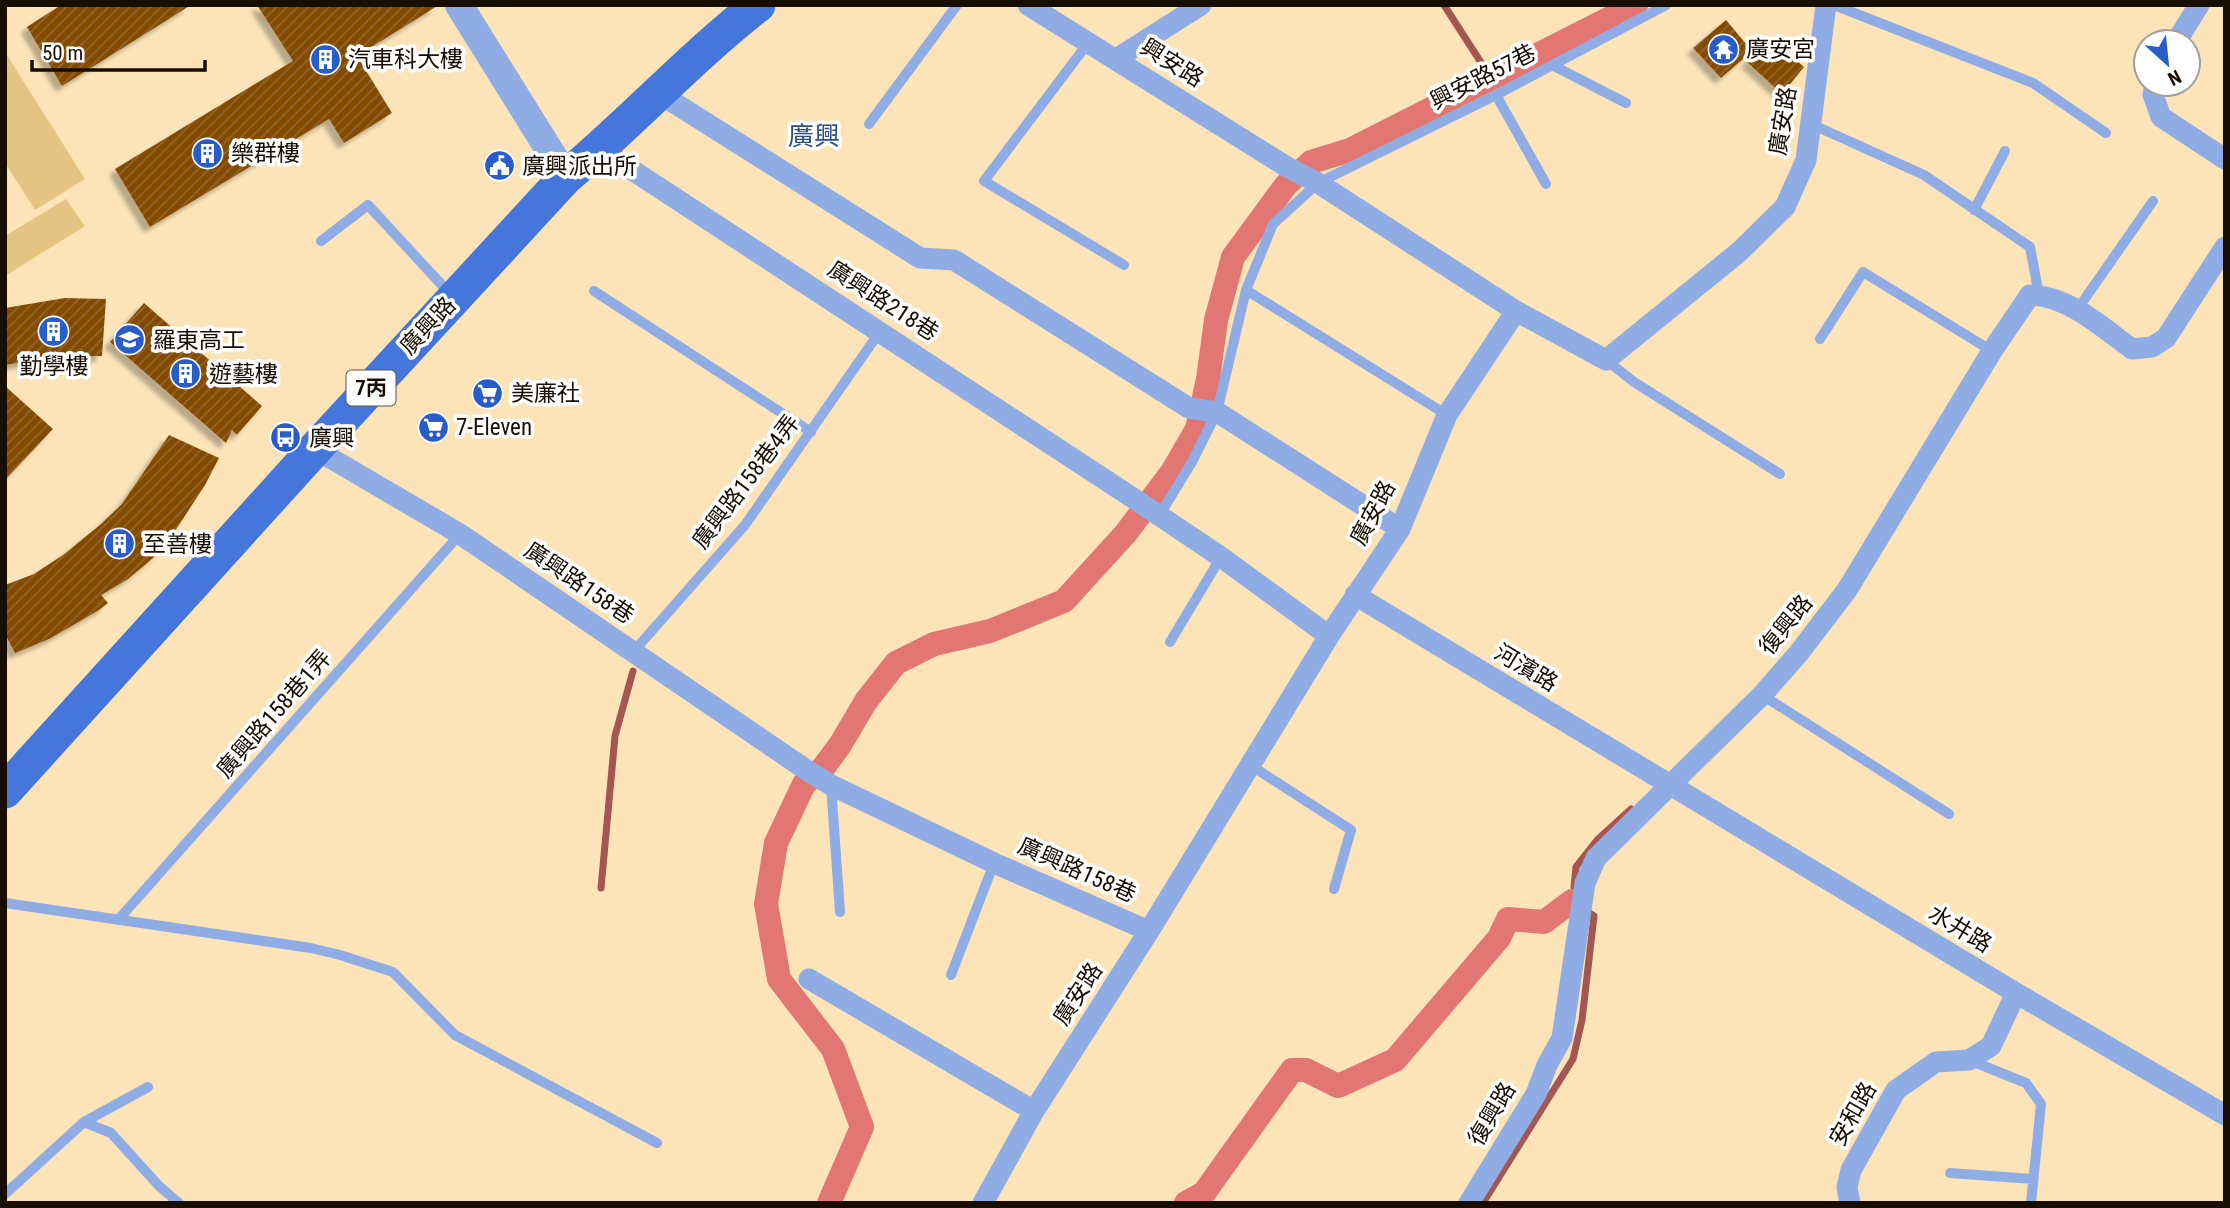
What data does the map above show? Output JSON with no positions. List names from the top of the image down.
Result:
{
  "streets": {
    "main road": ["廣興路", "7丙"],
    "street": [
      "興安路",
      "廣安路",
      "廣興路218巷",
      "廣興路158巷",
      "復興路",
      "河濱路",
      "水井路",
      "安和路"
    ],
    "lane": ["興安路57巷", "廣興路158巷4弄", "廣興路158巷1弄"]
  },
  "crossings": [
    ["興安路", "興安路57巷"],
    ["興安路57巷", "廣興路218巷"],
    ["廣安路", "廣興路158巷"],
    ["廣安路", "河濱路"],
    ["廣興路218巷", "廣興路"],
    ["廣興路218巷", "廣興路158巷4弄"],
    ["廣興路", "廣興路158巷"],
    ["廣興路158巷4弄", "廣興路158巷"],
    ["廣興路158巷", "廣興路158巷1弄"],
    ["復興路", "河濱路"],
    ["復興路", "水井路"],
    ["河濱路", "水井路"]
  ],
  "districts": ["廣興"],
  "places": {
    "temple": ["廣安宮"],
    "building": [
      "汽車科大樓",
      "樂群樓",
      "勤學樓",
      "遊藝樓",
      "至善樓"
    ],
    "public building": ["廣興派出所"],
    "school or university": ["羅東高工"],
    "supermarket": ["美廉社", "7-Eleven"],
    "bus stop": ["廣興"]
  },
  "scale_bar": "50 m",
  "north": "bottom right"
}
